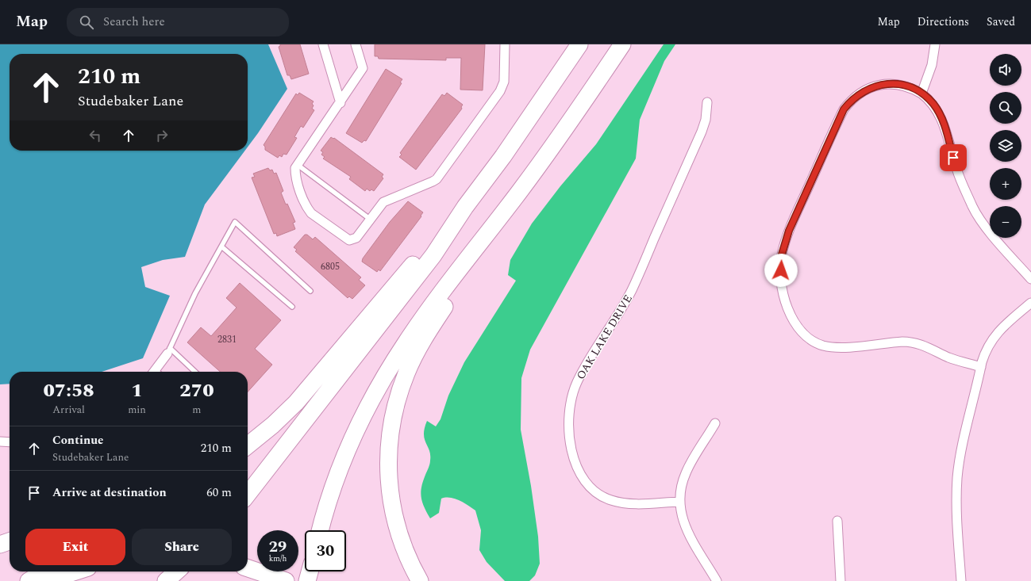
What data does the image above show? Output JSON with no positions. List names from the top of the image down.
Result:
{
  "streets": {
    "street": ["OAK LAKE DRIVE"]
  },
  "house_numbers": ["6805", "2831"],
  "page": {
    "header": "Map",
    "search": "Search here",
    "nav": ["Map", "Directions", "Saved"],
    "map_buttons": ["+", "−"],
    "turn": ["210 m", "Studebaker Lane"],
    "eta": [
      "07:58",
      "Arrival",
      "1",
      "min",
      "270",
      "m"
    ],
    "list": [
      {
        "name": "Continue",
        "note": "Studebaker Lane",
        "value": "210 m"
      },
      {
        "name": "Arrive at destination",
        "value": "60 m"
      }
    ],
    "buttons": ["Exit", "Share"],
    "speed": "29 km/h",
    "limit": "30"
  }
}
